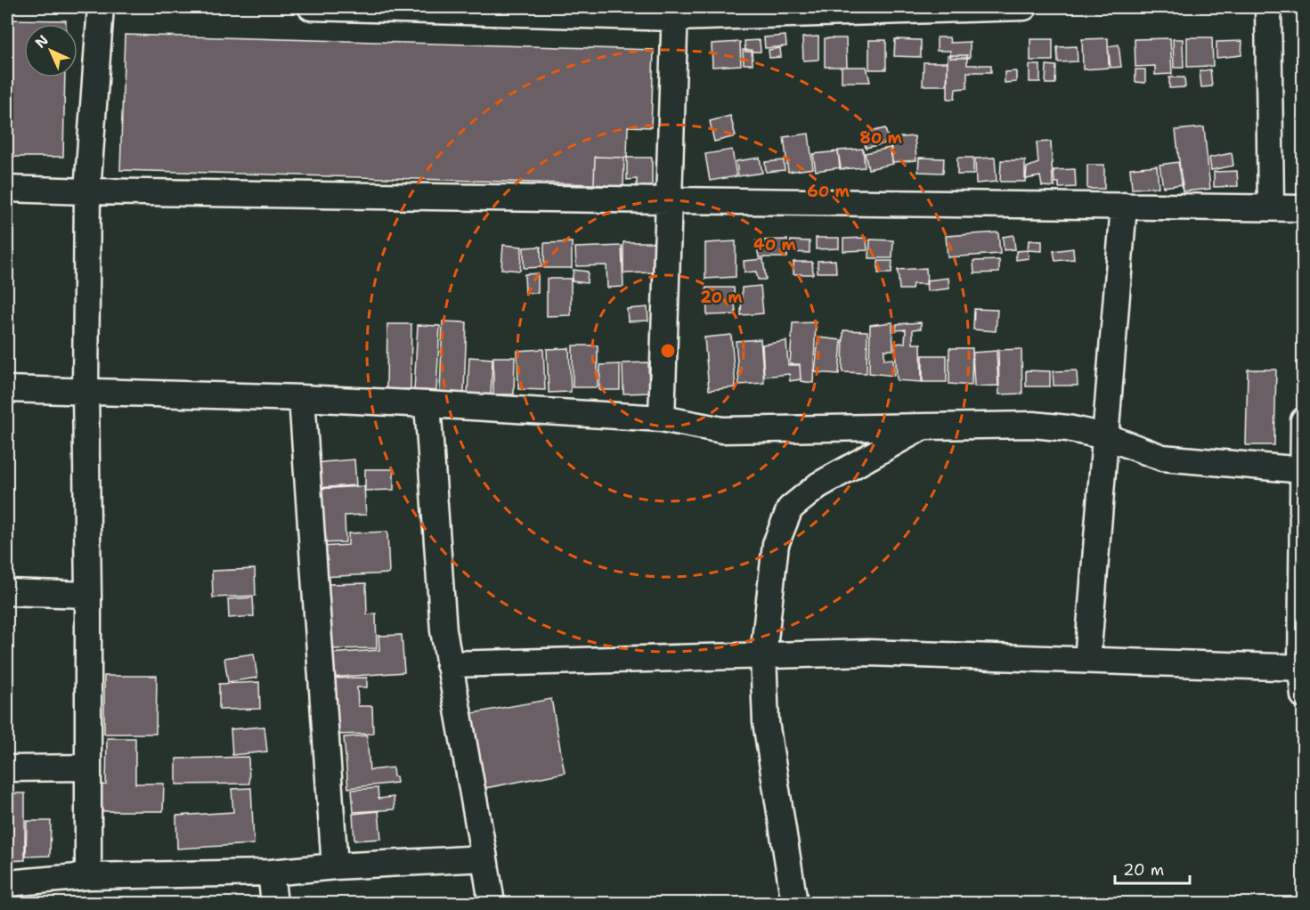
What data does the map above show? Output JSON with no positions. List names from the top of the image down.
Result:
{
  "scale_bar": "20 m",
  "north": "top left",
  "rings": [
    "80 m",
    "60 m",
    "40 m",
    "20 m"
  ]
}
